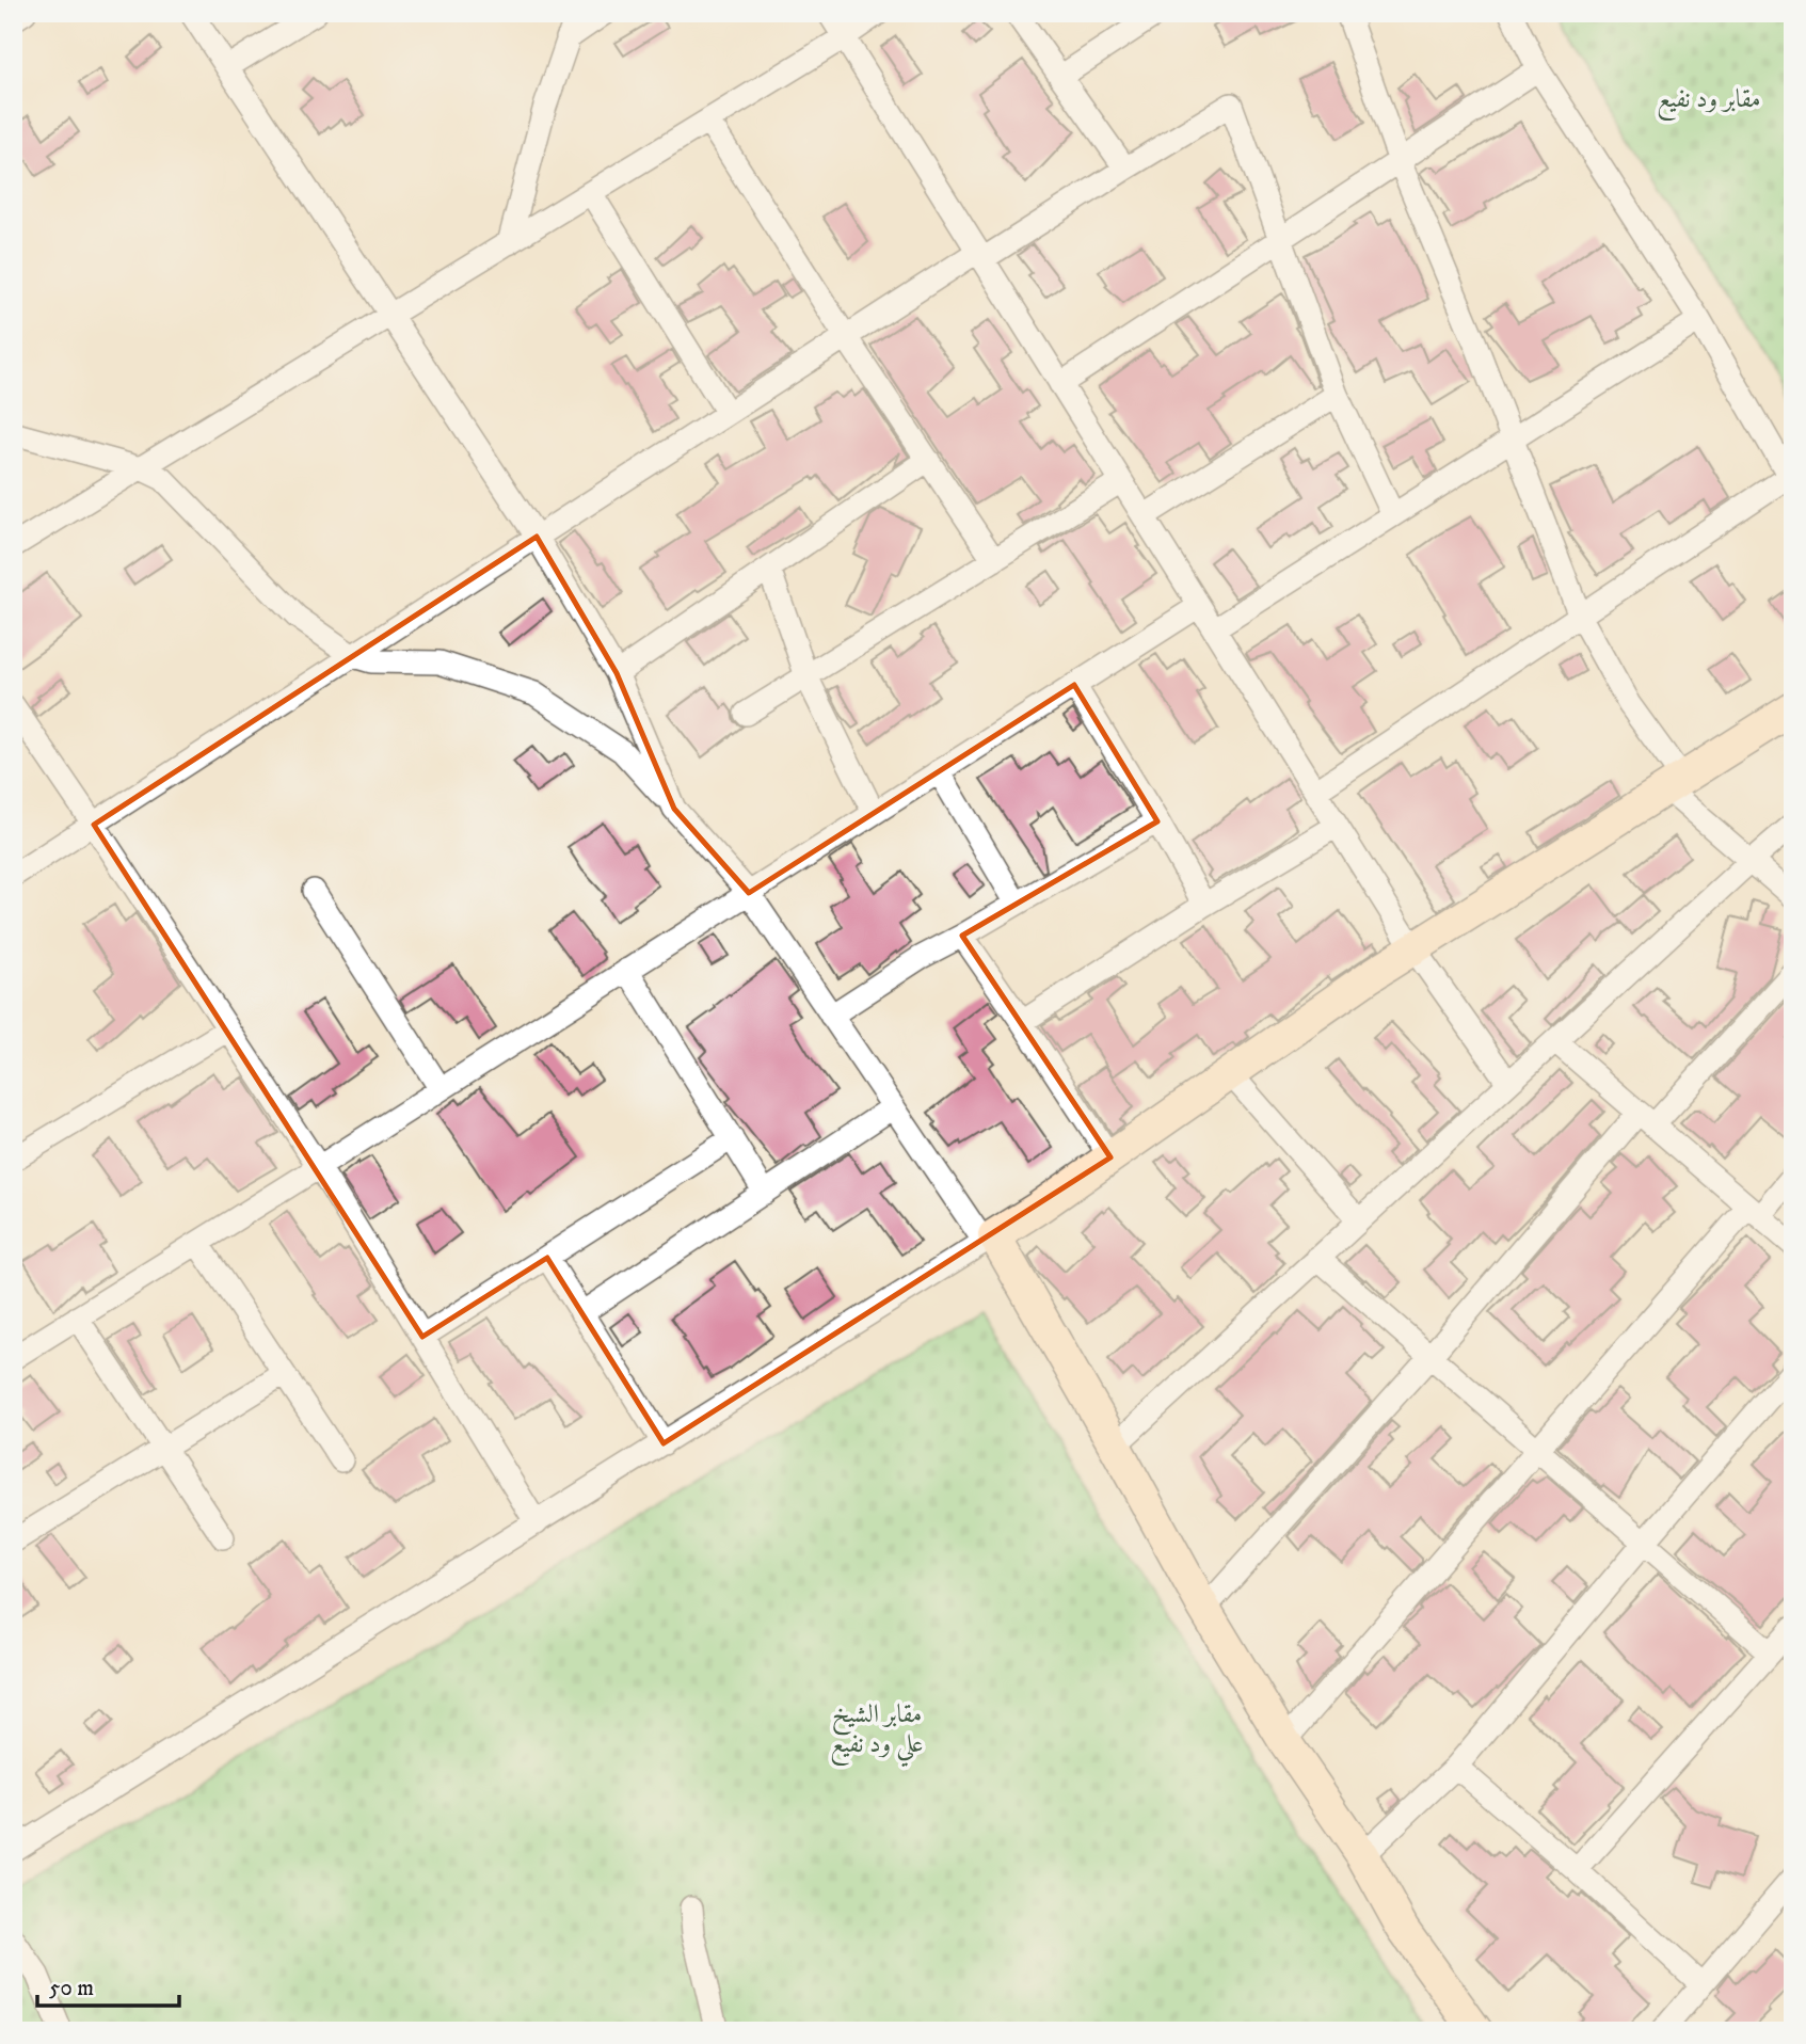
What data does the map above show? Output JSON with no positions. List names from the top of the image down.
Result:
{
  "parks": ["مقابر ود نفيع", "مقابر الشيخ علي ود نفيع"],
  "scale_bar": "50 m"
}
